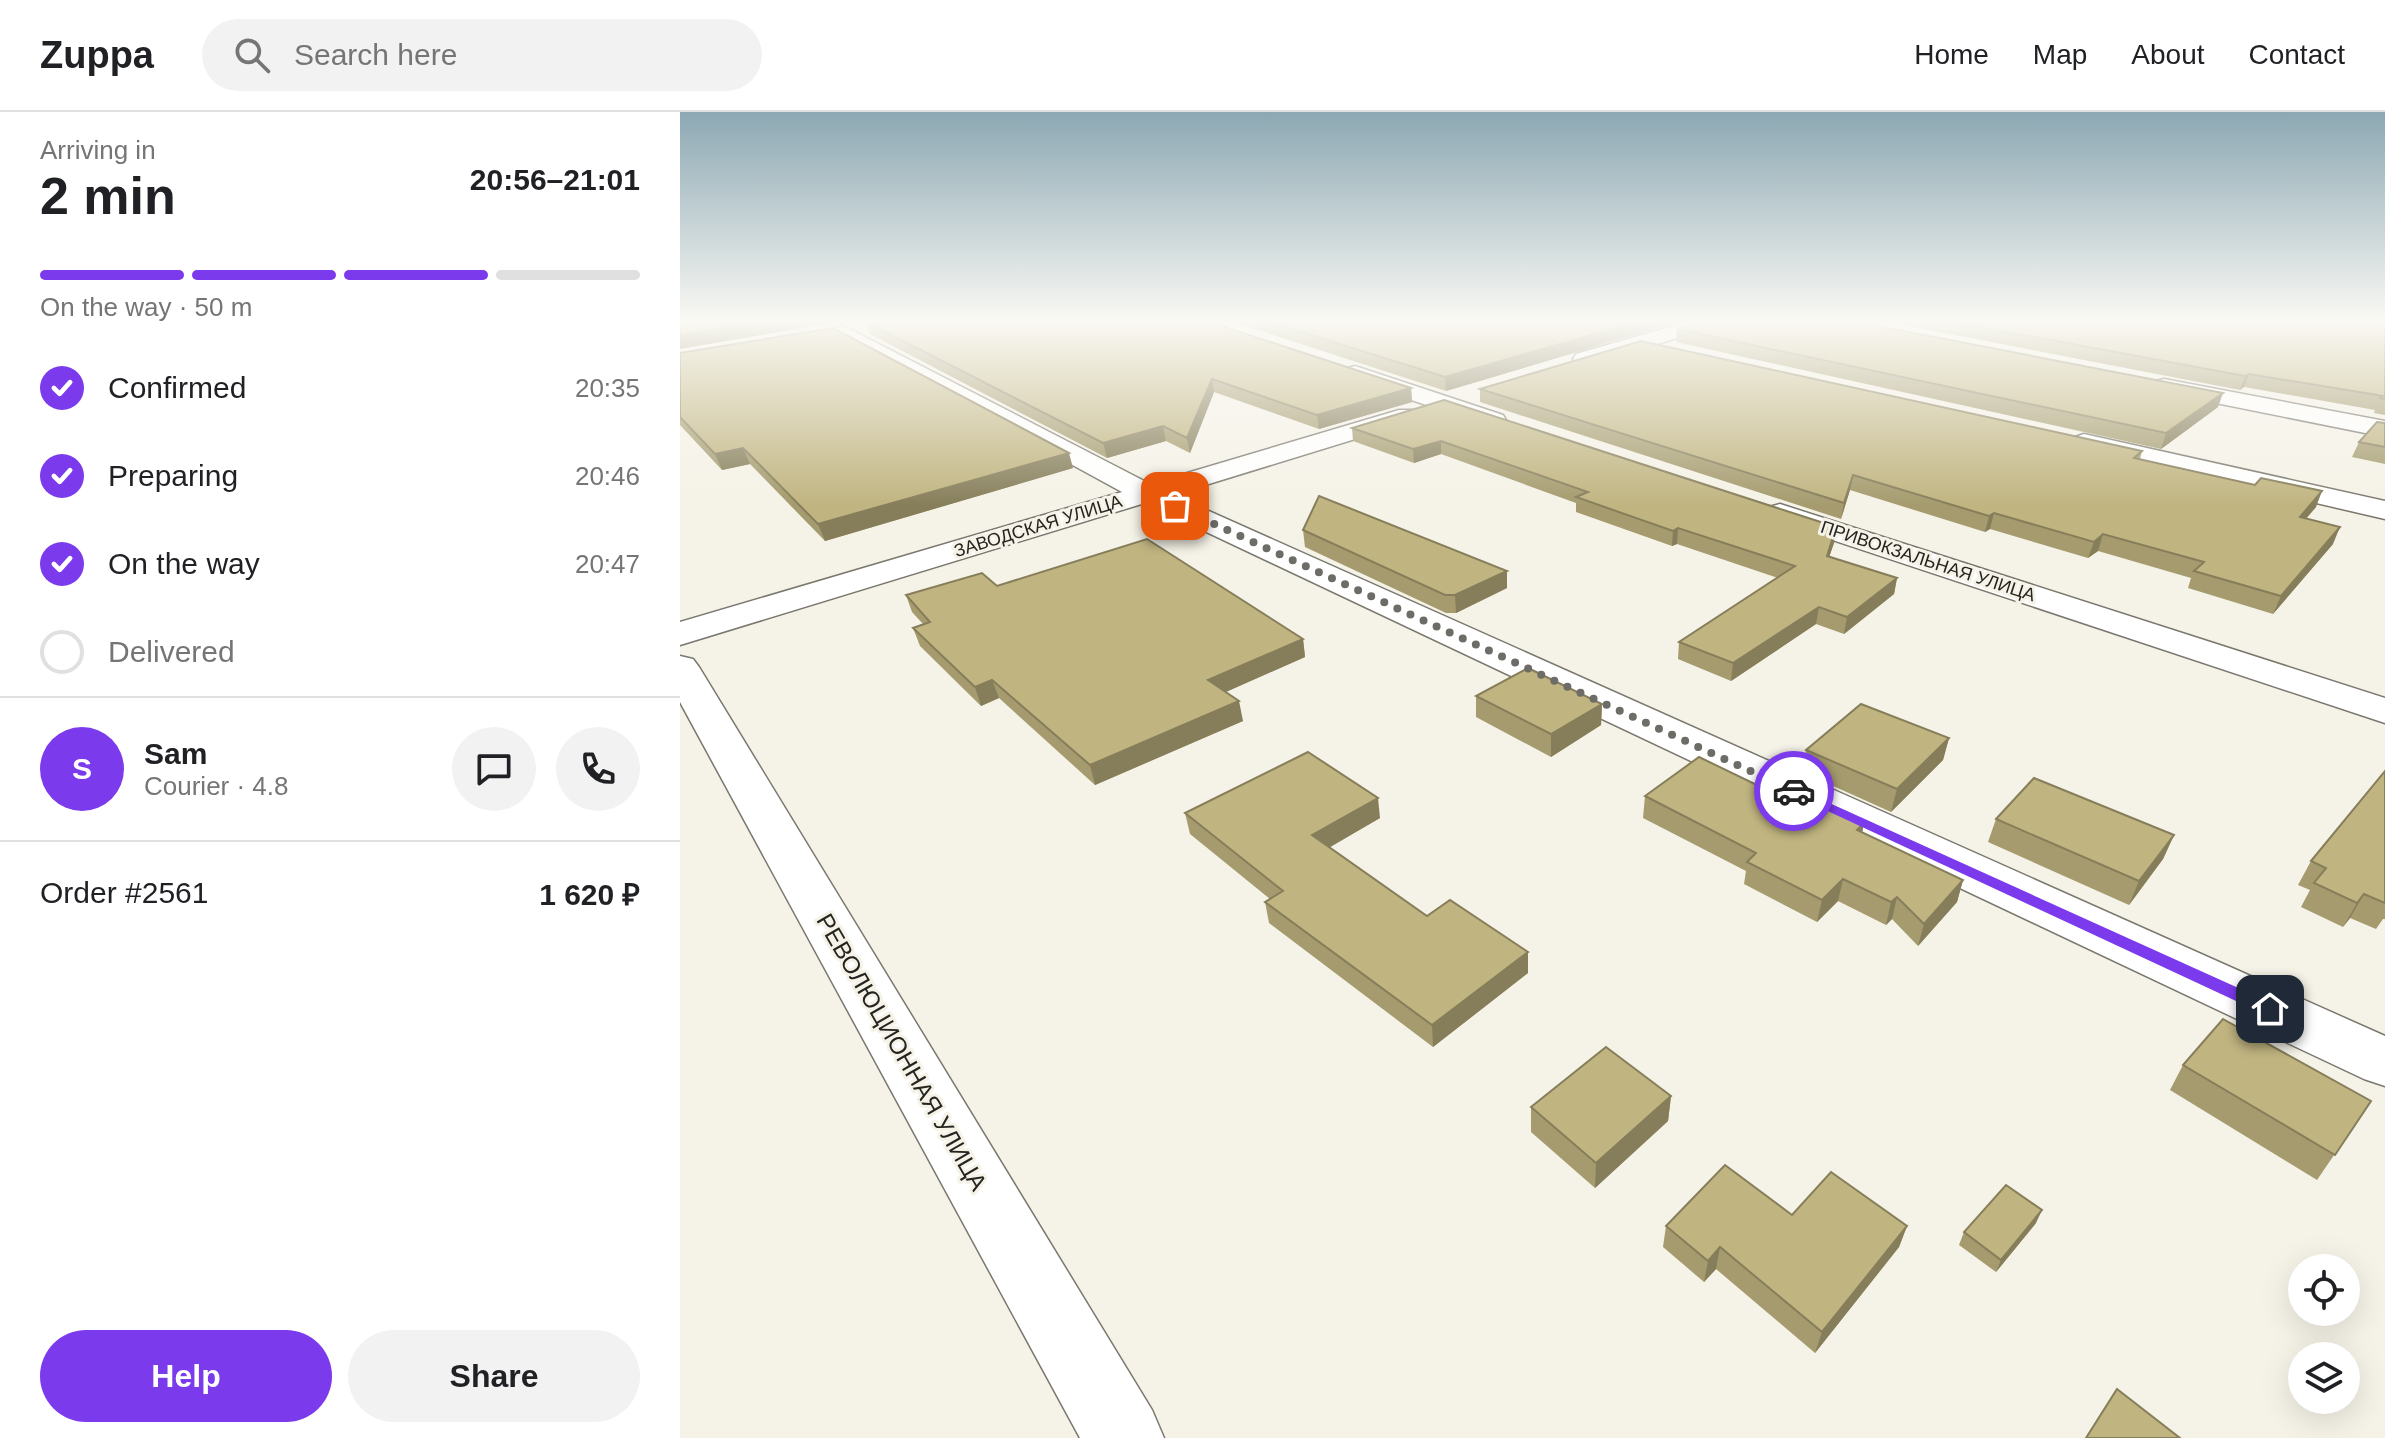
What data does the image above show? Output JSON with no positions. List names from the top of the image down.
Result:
{
  "streets": {
    "street": ["ЗАВОДСКАЯ УЛИЦА", "ПРИВОКЗАЛЬНАЯ УЛИЦА", "РЕВОЛЮЦИОННАЯ УЛИЦА"]
  },
  "page": {
    "header": "Zuppa",
    "search": "Search here",
    "nav": [
      "Home",
      "Map",
      "About",
      "Contact"
    ],
    "heading": ["2 min", "Arriving in", "20:56–21:01"],
    "panel": [
      "Sam",
      "Courier · 4.8",
      "Order #2561",
      "1 620 ₽"
    ],
    "bar": "On the way · 50 m",
    "list": [
      ["Confirmed", "20:35"],
      ["Preparing", "20:46"],
      ["On the way", "20:47"],
      "Delivered"
    ],
    "round": "S",
    "buttons": ["Help", "Share"]
  }
}
